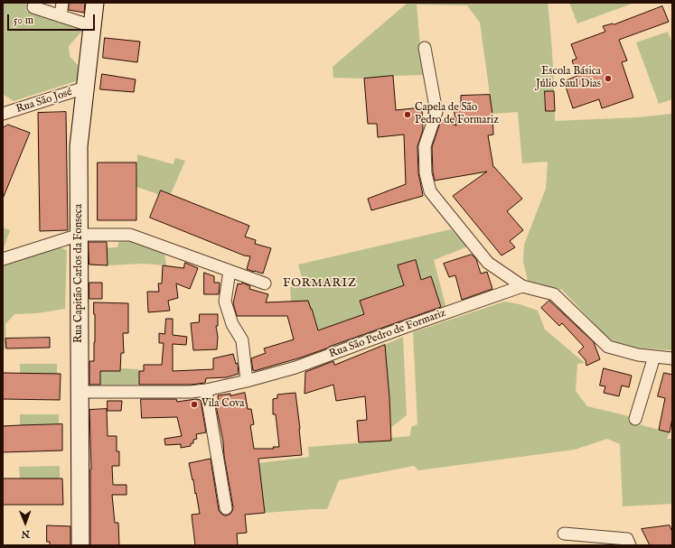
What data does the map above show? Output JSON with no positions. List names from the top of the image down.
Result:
{
  "streets": {
    "main road": ["Rua Capitão Carlos da Fonseca"],
    "street": ["Rua São José", "Rua São Pedro de Formariz"]
  },
  "crossings": [
    ["Rua São José", "Rua Capitão Carlos da Fonseca"],
    ["Rua Capitão Carlos da Fonseca", "Rua São Pedro de Formariz"]
  ],
  "districts": ["FORMARIZ"],
  "places": ["Escola Básica Júlio Saul Dias", "Capela de São Pedro de Formariz", "Vila Cova"],
  "scale_bar": "50 m",
  "north": "bottom"
}
